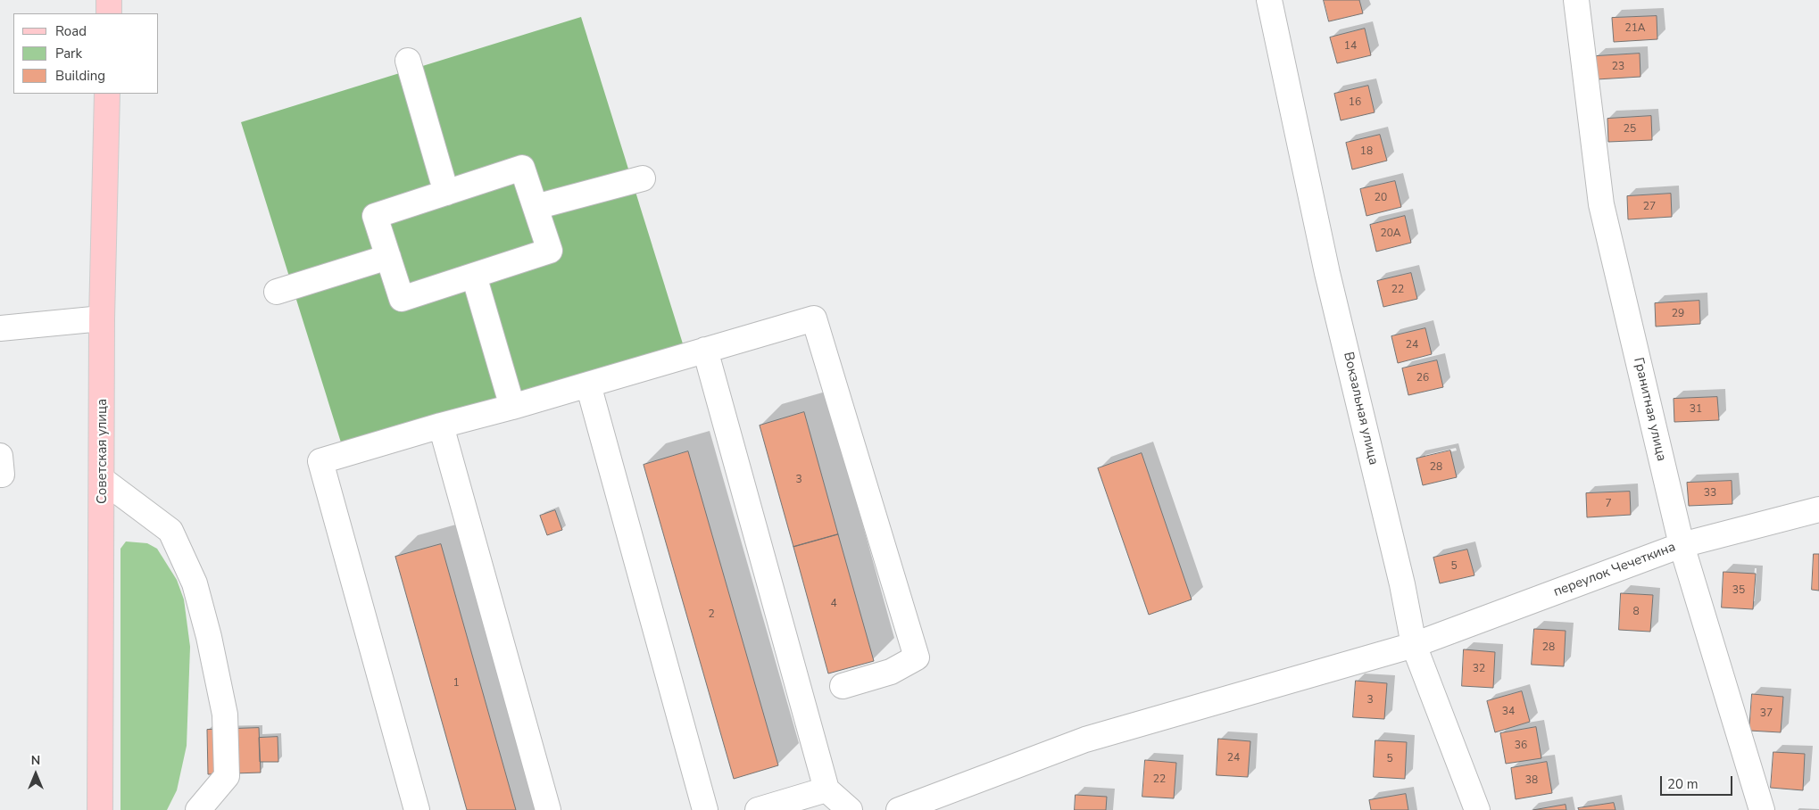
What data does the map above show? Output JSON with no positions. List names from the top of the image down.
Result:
{
  "streets": {
    "main road": ["Советская улица"],
    "street": ["Вокзальная улица", "Гранитная улица", "переулок Чечеткина"]
  },
  "crossings": [
    ["Вокзальная улица", "переулок Чечеткина"],
    ["Гранитная улица", "переулок Чечеткина"]
  ],
  "house_numbers": [
    "21А",
    "14",
    "23",
    "16",
    "25",
    "18",
    "20",
    "27",
    "20А",
    "22",
    "29",
    "24",
    "26",
    "31",
    "28",
    "3",
    "33",
    "7",
    "5",
    "35",
    "4",
    "8",
    "2",
    "28",
    "32",
    "1",
    "3",
    "34",
    "37",
    "36",
    "24",
    "5",
    "22",
    "38"
  ],
  "legend": ["Road", "Park", "Building"],
  "scale_bar": "20 m",
  "north": "top"
}
